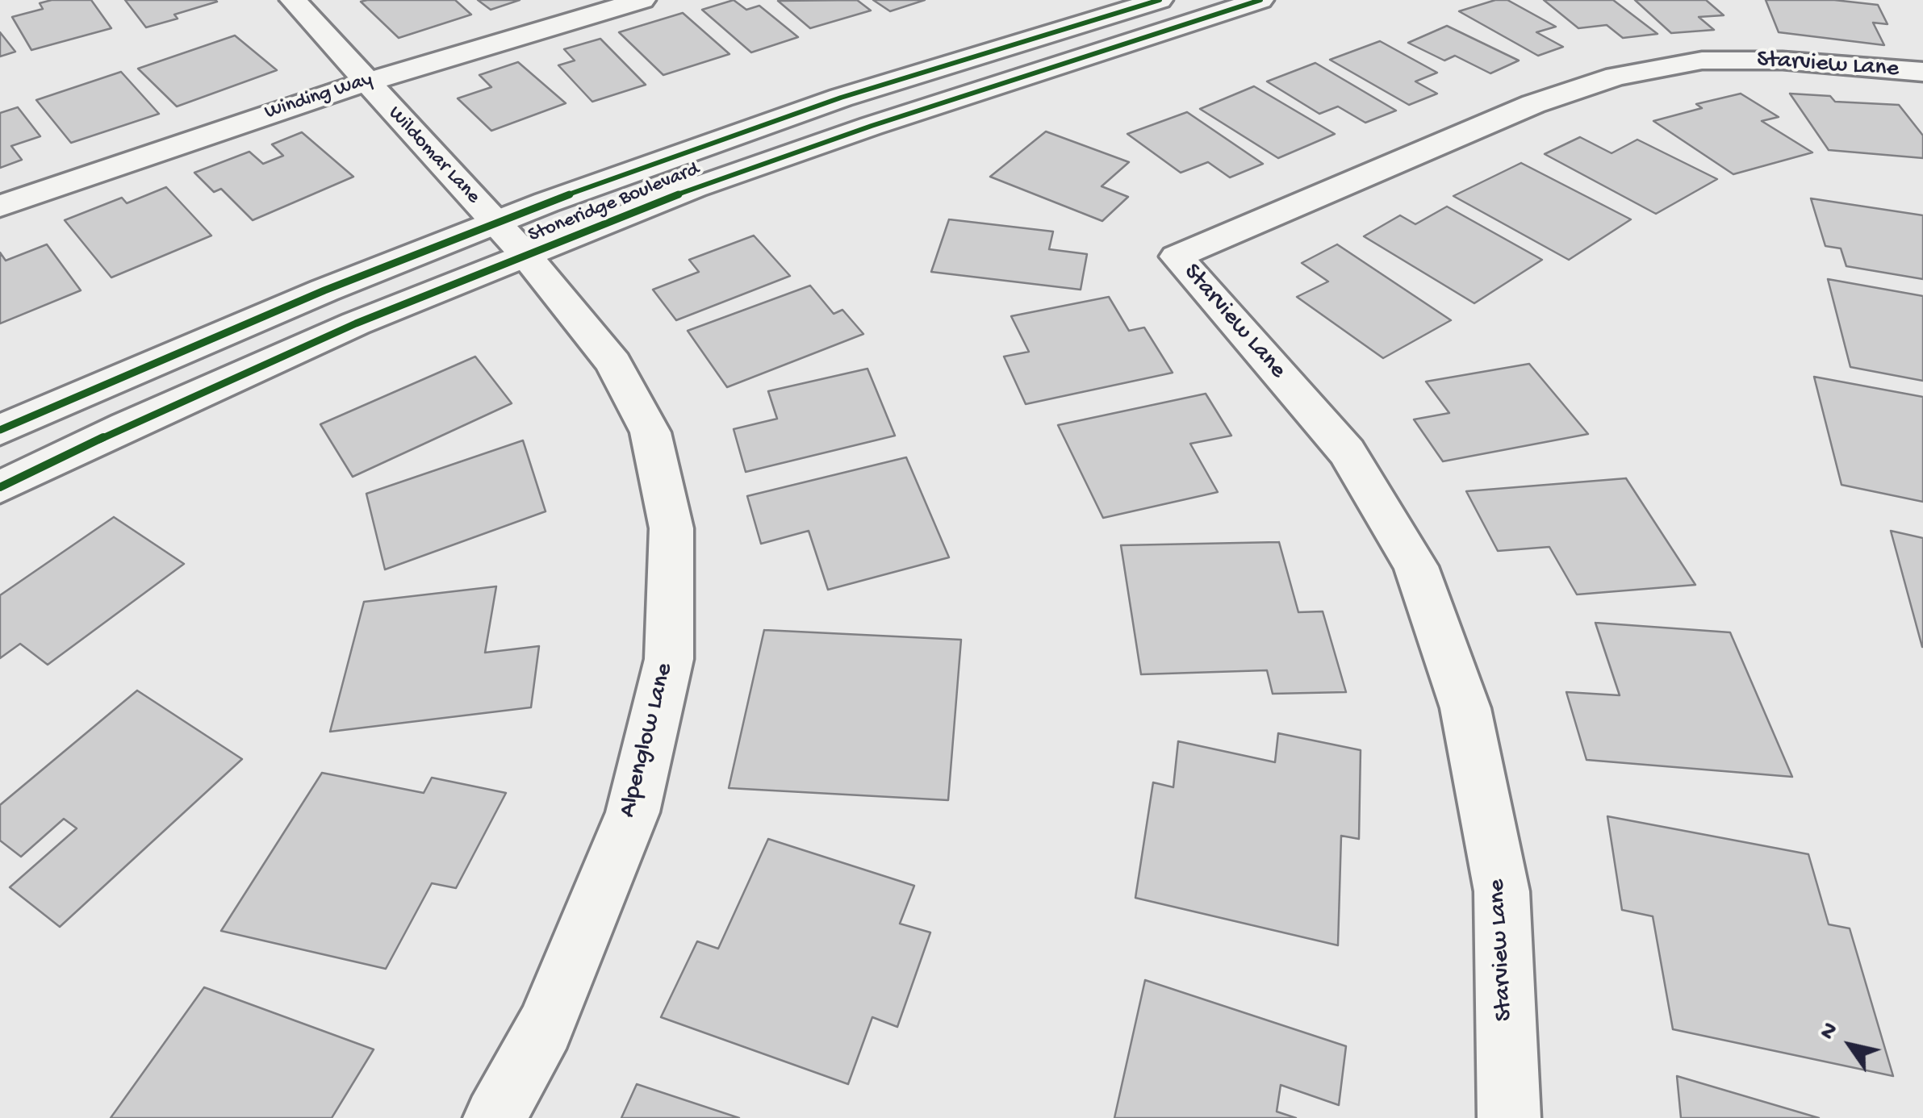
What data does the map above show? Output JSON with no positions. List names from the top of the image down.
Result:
{
  "streets": {
    "street": [
      "Starview Lane",
      "Winding Way",
      "Wildomar Lane",
      "Stoneridge Boulevard",
      "Alpenglow Lane"
    ]
  },
  "crossings": [
    ["Winding Way", "Wildomar Lane"],
    ["Wildomar Lane", "Stoneridge Boulevard"],
    ["Wildomar Lane", "Alpenglow Lane"],
    ["Stoneridge Boulevard", "Alpenglow Lane"]
  ],
  "north": "top left"
}
